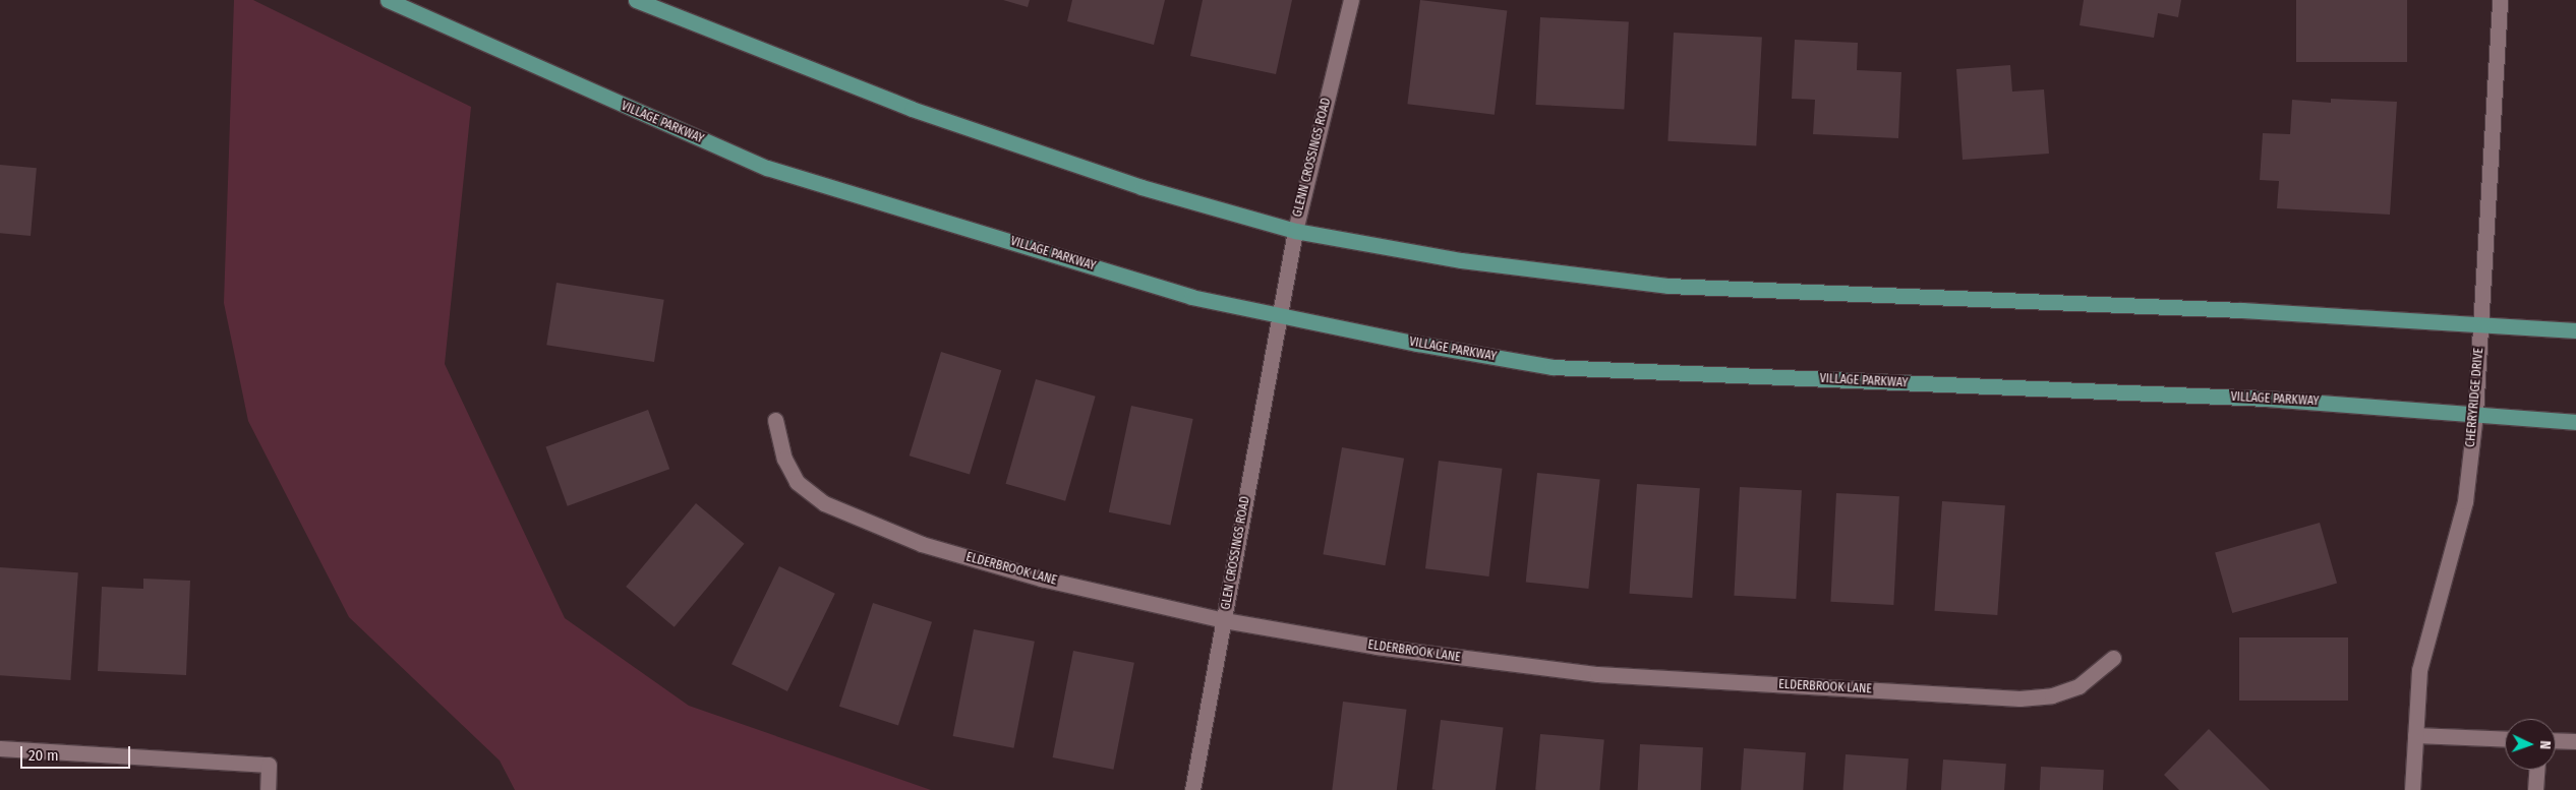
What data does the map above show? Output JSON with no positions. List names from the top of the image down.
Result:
{
  "streets": {
    "main road": ["VILLAGE PARKWAY"],
    "street": [
      "GLENN CROSSINGS ROAD",
      "CHERRYRIDGE DRIVE",
      "GLEN CROSSINGS ROAD",
      "ELDERBROOK LANE"
    ]
  },
  "crossings": [
    ["VILLAGE PARKWAY", "GLENN CROSSINGS ROAD"],
    ["VILLAGE PARKWAY", "CHERRYRIDGE DRIVE"],
    ["VILLAGE PARKWAY", "GLEN CROSSINGS ROAD"],
    ["GLENN CROSSINGS ROAD", "GLEN CROSSINGS ROAD"],
    ["GLEN CROSSINGS ROAD", "ELDERBROOK LANE"]
  ],
  "scale_bar": "20 m",
  "north": "right"
}
